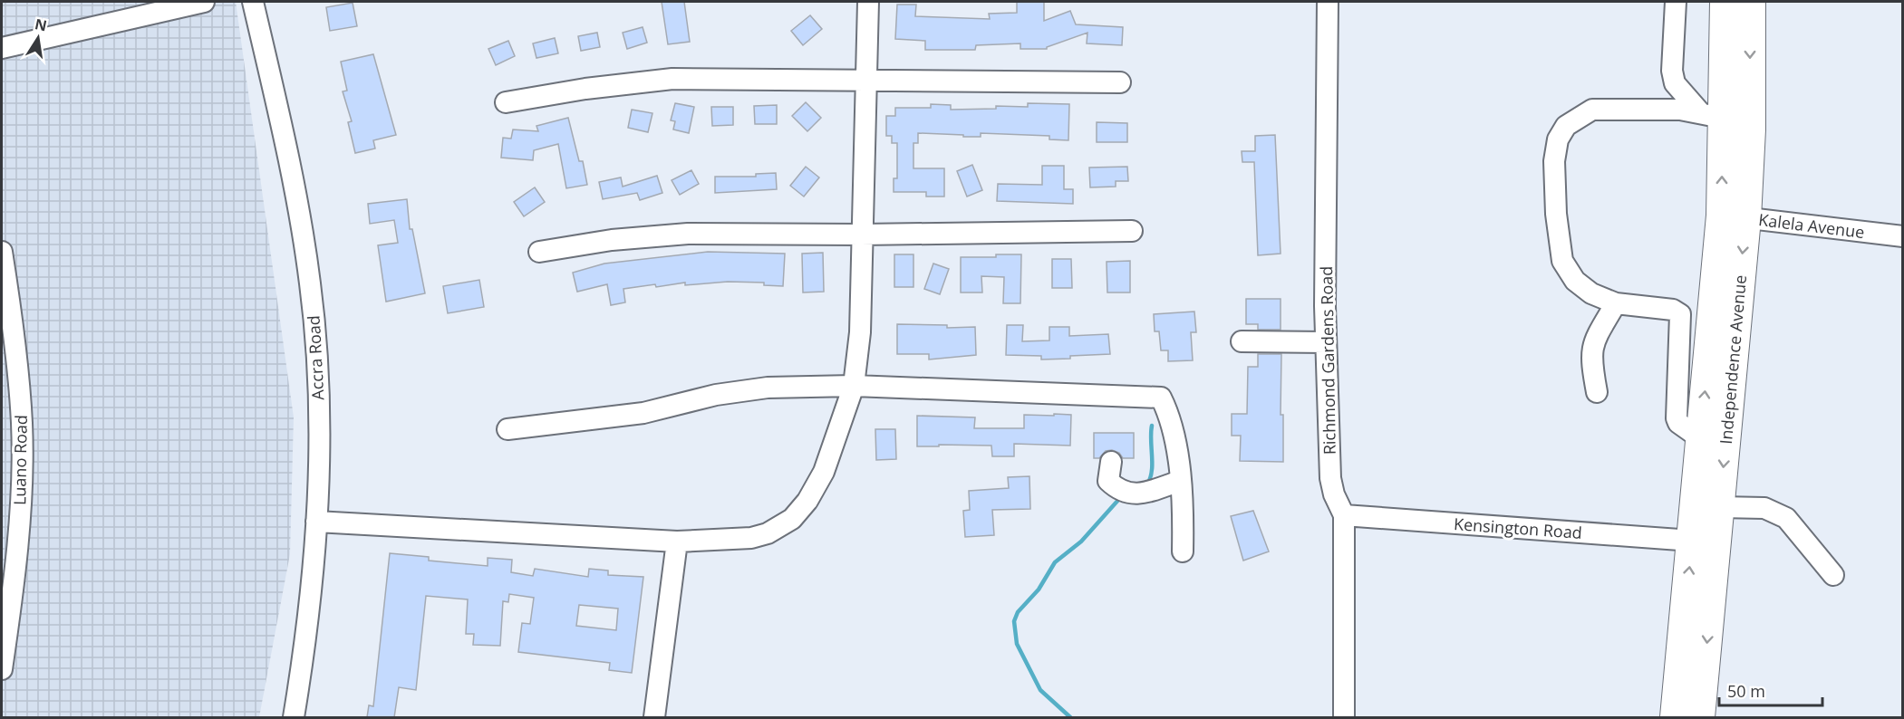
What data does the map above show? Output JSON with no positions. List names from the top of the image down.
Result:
{
  "streets": {
    "highway": ["Independence Avenue"],
    "street": [
      "Kalela Avenue",
      "Accra Road",
      "Richmond Gardens Road",
      "Luano Road",
      "Kensington Road"
    ]
  },
  "crossings": [
    ["Kalela Avenue", "Independence Avenue"],
    ["Independence Avenue", "Kensington Road"],
    ["Richmond Gardens Road", "Kensington Road"]
  ],
  "scale_bar": "50 m",
  "north": "top"
}
